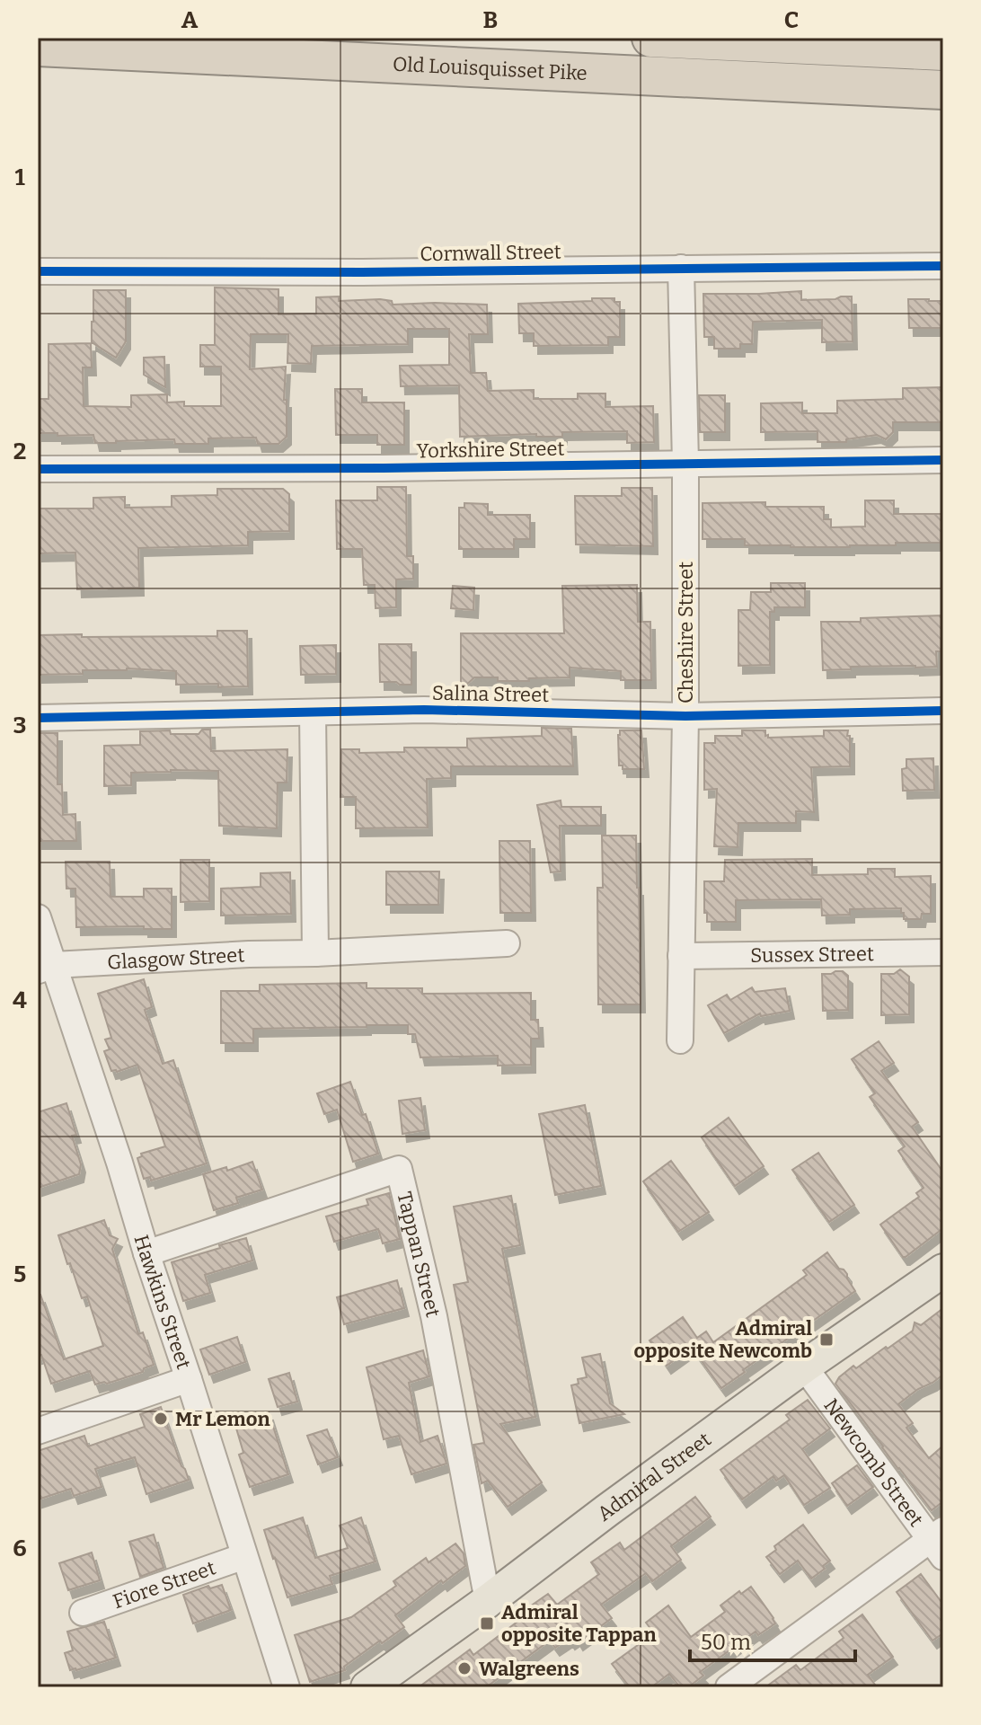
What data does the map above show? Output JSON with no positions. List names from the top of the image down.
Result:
{
  "streets": {
    "highway": ["Old Louisquisset Pike"],
    "main road": ["Admiral Street"],
    "street": [
      "Cornwall Street",
      "Yorkshire Street",
      "Cheshire Street",
      "Salina Street",
      "Sussex Street",
      "Glasgow Street",
      "Tappan Street",
      "Hawkins Street",
      "Newcomb Street",
      "Fiore Street"
    ]
  },
  "crossings": [
    ["Cornwall Street", "Cheshire Street"],
    ["Yorkshire Street", "Cheshire Street"],
    ["Cheshire Street", "Salina Street"],
    ["Cheshire Street", "Sussex Street"],
    ["Glasgow Street", "Hawkins Street"],
    ["Tappan Street", "Hawkins Street"],
    ["Tappan Street", "Admiral Street"],
    ["Hawkins Street", "Fiore Street"],
    ["Newcomb Street", "Admiral Street"]
  ],
  "places": {
    "transit": ["Admiral opposite Newcomb", "Admiral opposite Tappan"],
    "other": ["Mr Lemon", "Walgreens"]
  },
  "scale_bar": "50 m",
  "grid": {
    "columns": ["A", "B", "C"],
    "rows": [
      "1",
      "2",
      "3",
      "4",
      "5",
      "6"
    ]
  }
}
